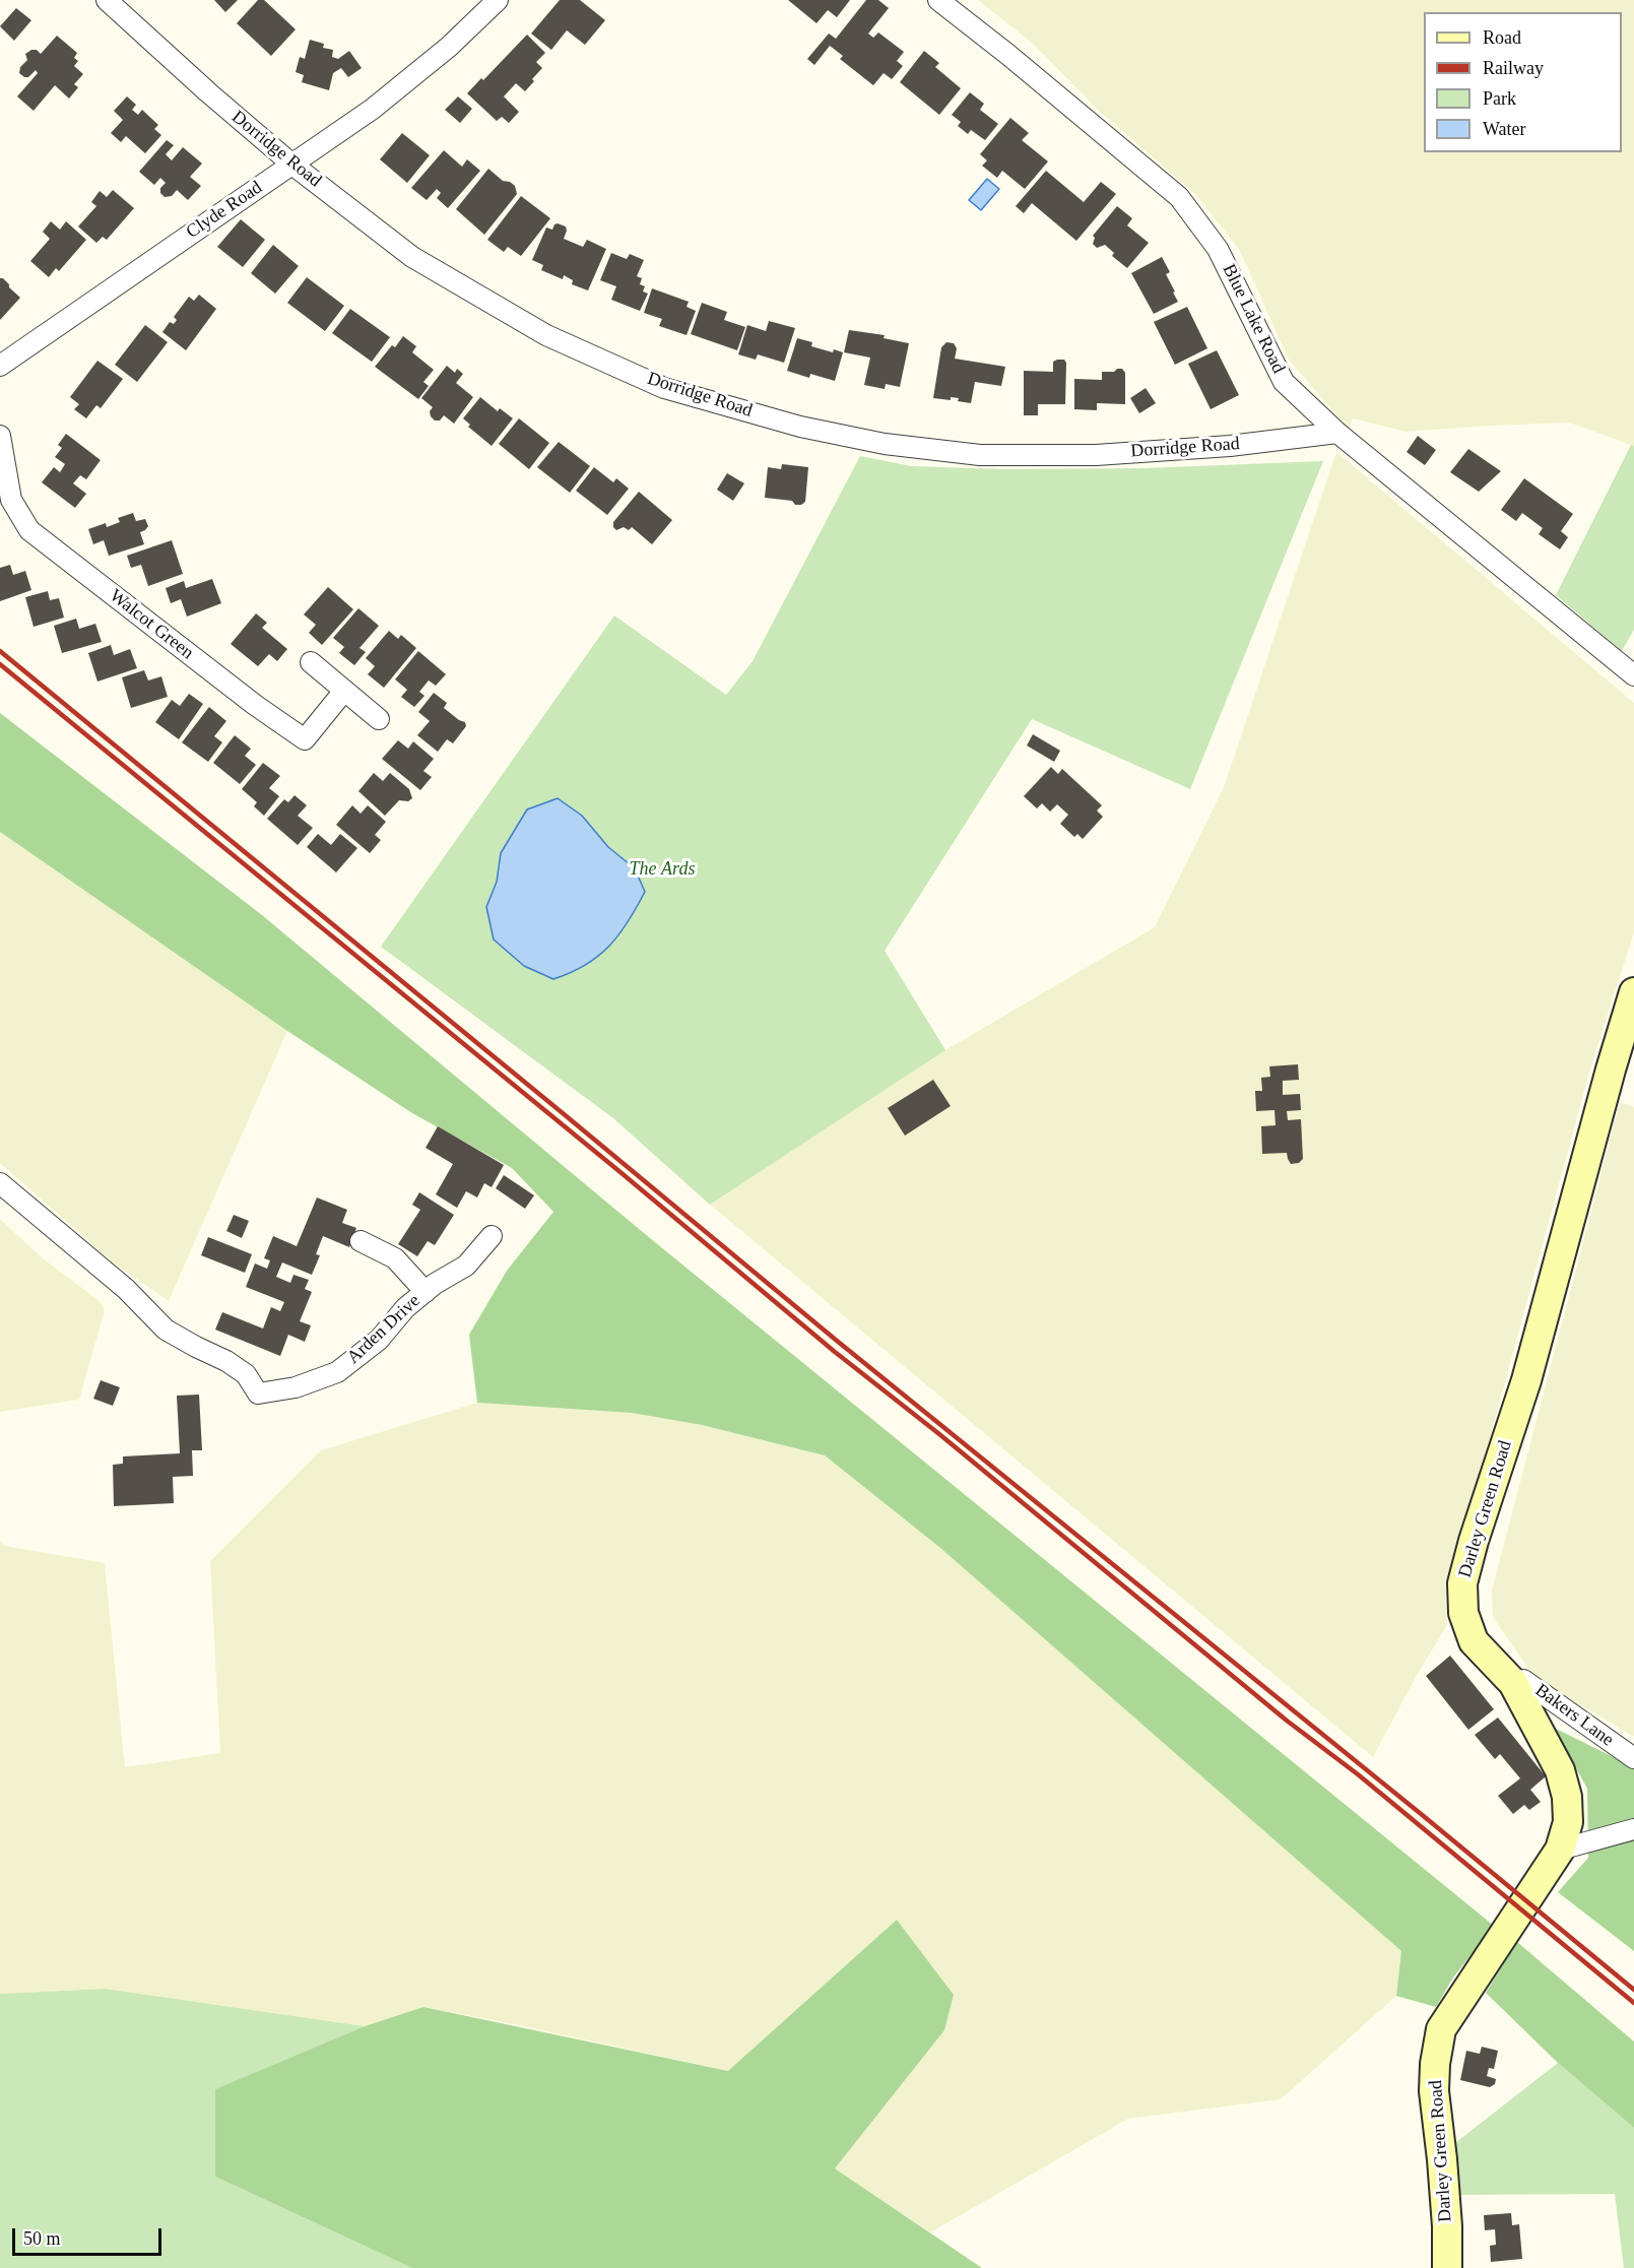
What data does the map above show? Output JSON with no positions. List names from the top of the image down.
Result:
{
  "streets": {
    "street": [
      "Dorridge Road",
      "Clyde Road",
      "Blue Lake Road",
      "Walcot Green",
      "Arden Drive",
      "Darley Green Road",
      "Bakers Lane"
    ]
  },
  "crossings": [
    ["Dorridge Road", "Clyde Road"],
    ["Dorridge Road", "Blue Lake Road"],
    ["Darley Green Road", "Bakers Lane"]
  ],
  "parks": ["The Ards"],
  "legend": [
    "Road",
    "Railway",
    "Park",
    "Water"
  ],
  "scale_bar": "50 m"
}
